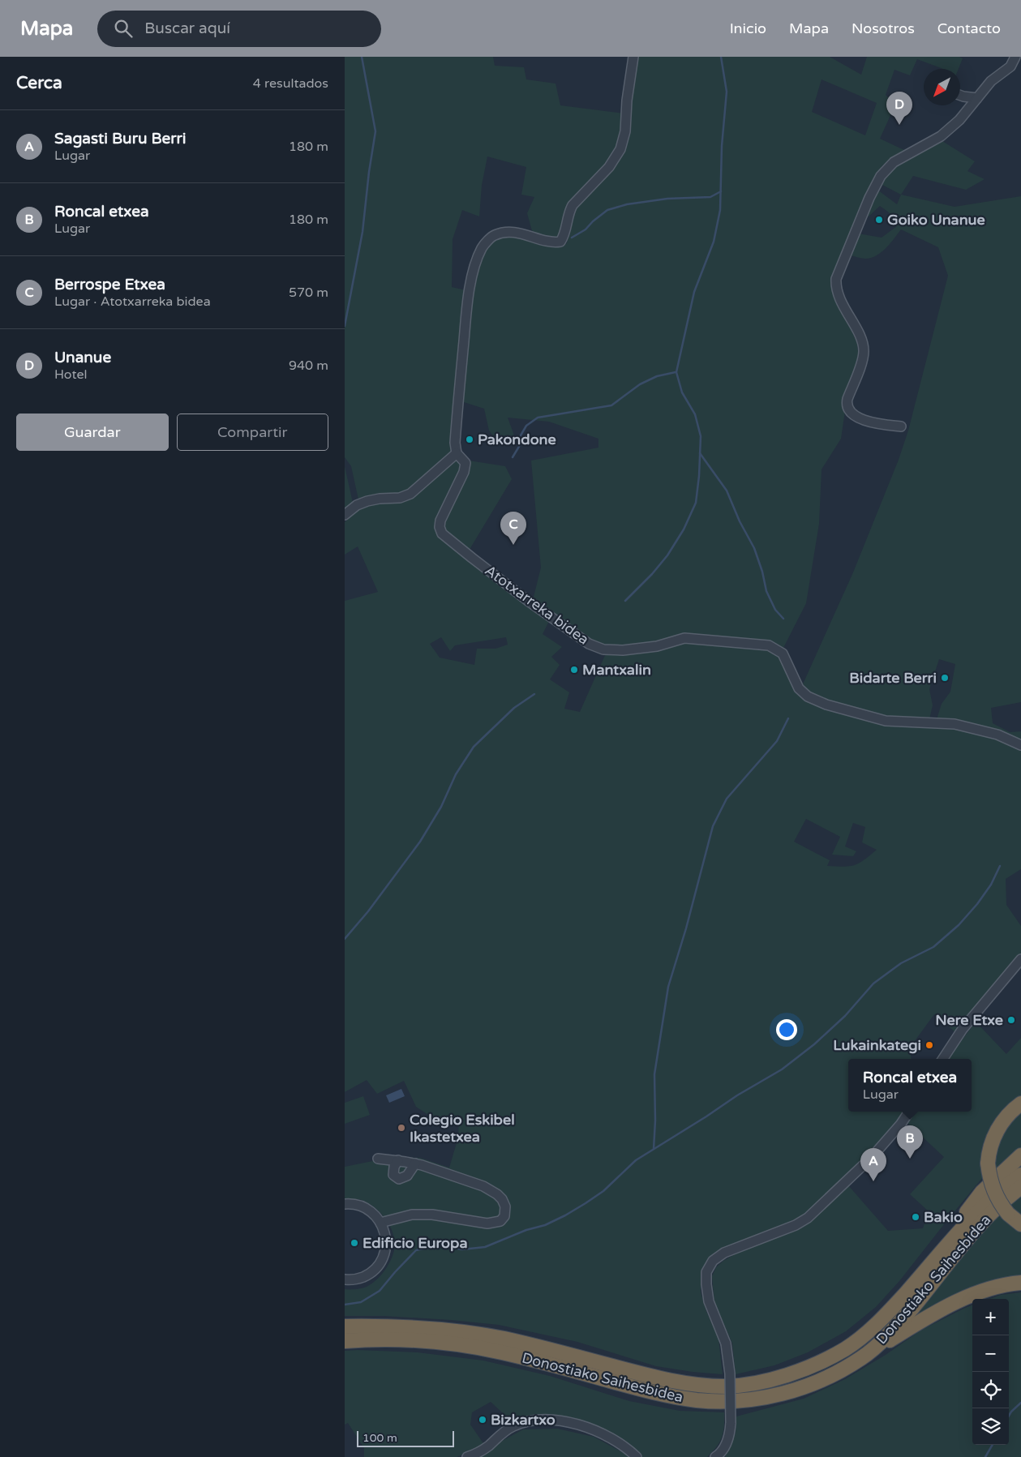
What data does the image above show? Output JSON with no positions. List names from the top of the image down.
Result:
{
  "streets": {
    "highway": ["Donostiako Saihesbidea"],
    "street": ["Atotxarreka bidea"]
  },
  "places": [
    "Goiko Unanue",
    "Pakondone",
    "Mantxalin",
    "Bidarte Berri",
    "Nere Etxe",
    "Lukainkategi",
    "Colegio Eskibel Ikastetxea",
    "Bakio",
    "Edificio Europa",
    "Bizkartxo"
  ],
  "scale_bar": "100 m",
  "north": "bottom left",
  "page": {
    "header": "Mapa",
    "search": "Buscar aquí",
    "nav": [
      "Inicio",
      "Mapa",
      "Nosotros",
      "Contacto"
    ],
    "heading": ["Cerca", "4 resultados"],
    "pins": [
      "D",
      "C",
      "B",
      "A"
    ],
    "list": [
      {
        "mark": "A",
        "name": "Sagasti Buru Berri",
        "note": "Lugar",
        "value": "180 m"
      },
      {
        "mark": "B",
        "name": "Roncal etxea",
        "note": "Lugar",
        "value": "180 m"
      },
      {
        "mark": "C",
        "name": "Berrospe Etxea",
        "note": "Lugar · Atotxarreka bidea",
        "value": "570 m"
      },
      {
        "mark": "D",
        "name": "Unanue",
        "note": "Hotel",
        "value": "940 m"
      }
    ],
    "buttons": ["Guardar", "Compartir"],
    "popup": ["Roncal etxea", "Lugar"],
    "map_buttons": ["+", "−"],
    "scale": "100 m"
  }
}
